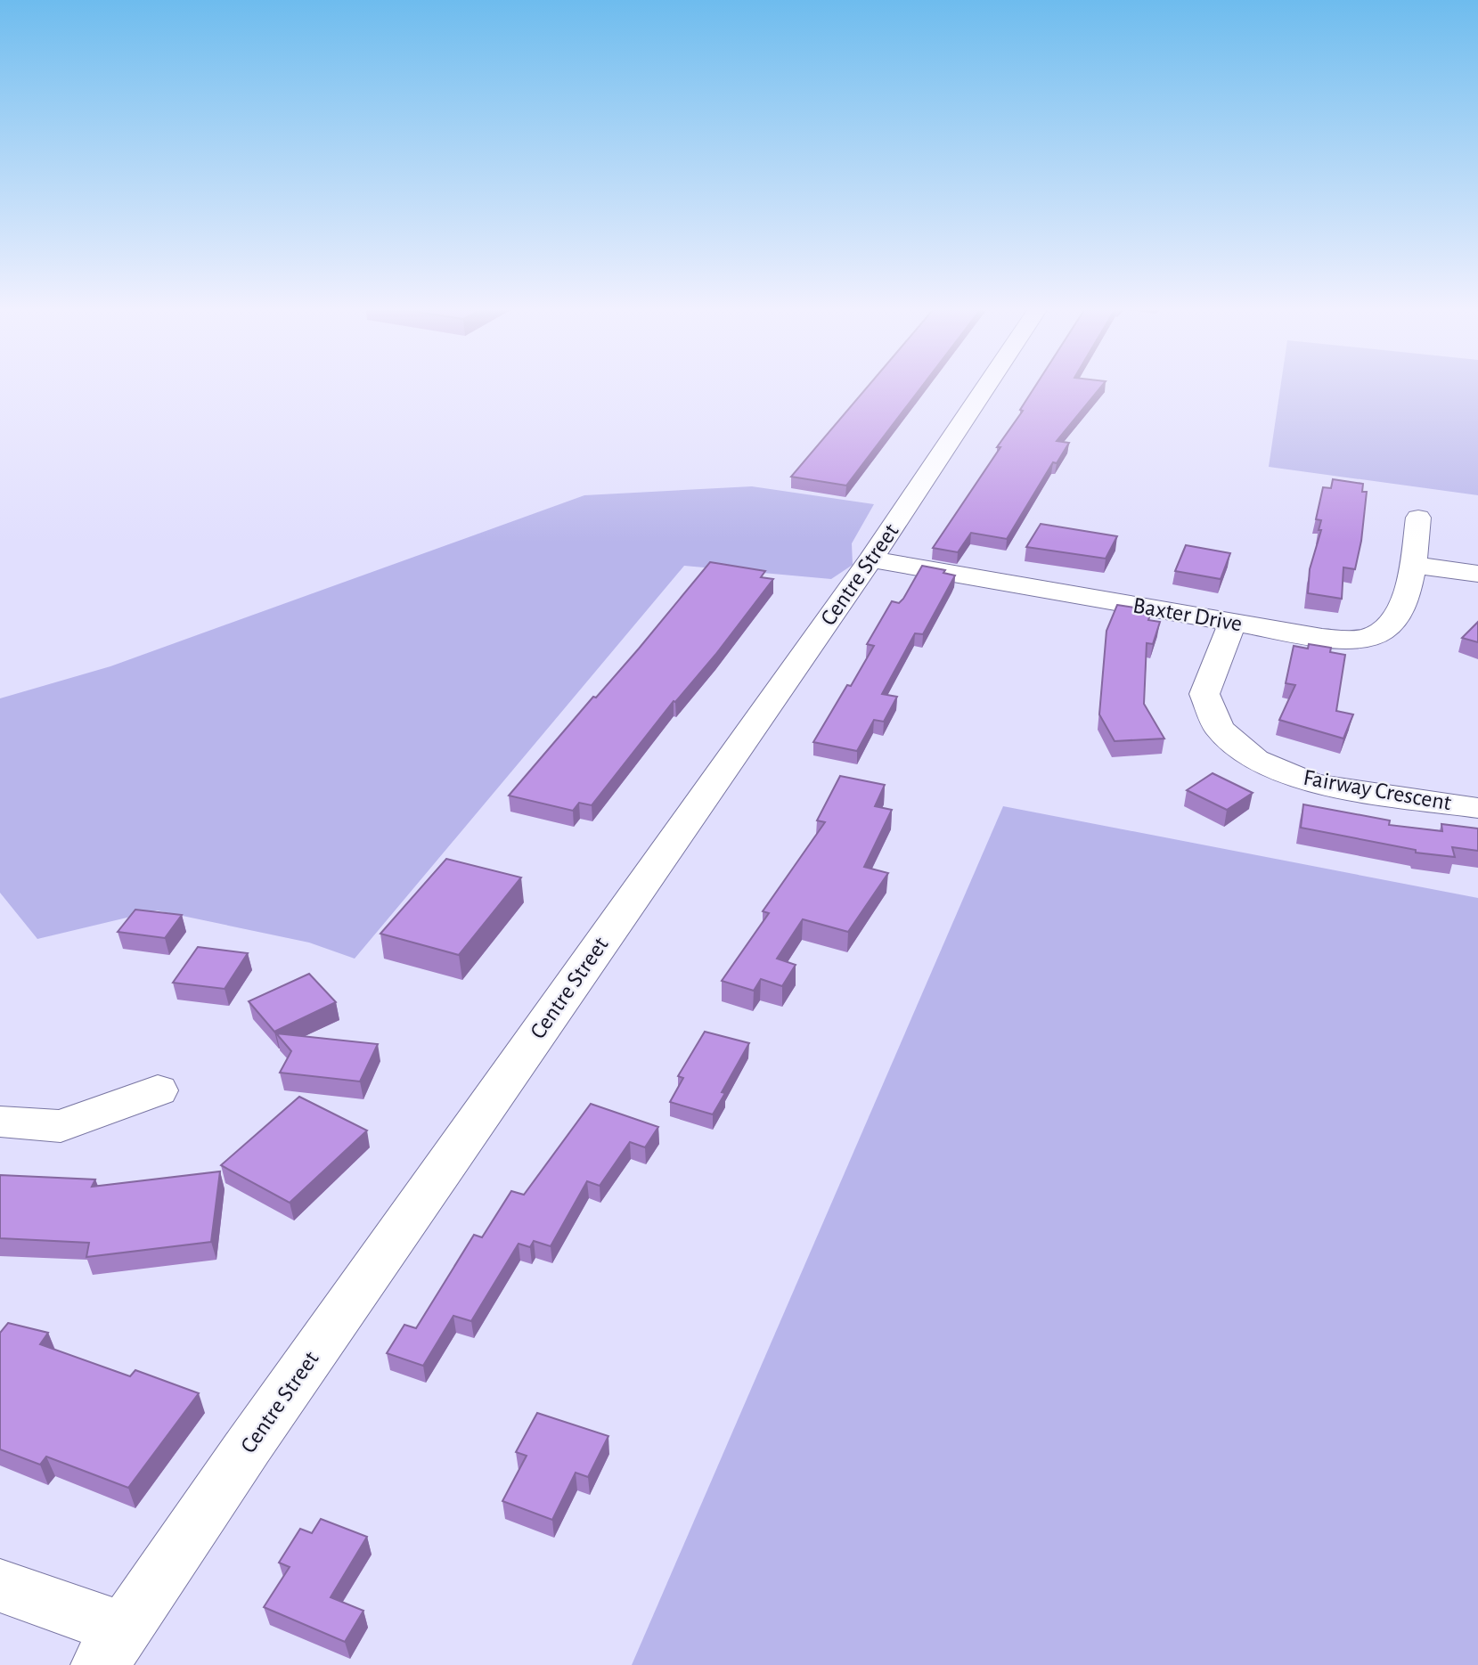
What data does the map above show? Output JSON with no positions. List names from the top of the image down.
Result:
{
  "streets": {
    "street": ["Centre Street", "Baxter Drive", "Fairway Crescent"]
  },
  "crossings": [
    ["Centre Street", "Baxter Drive"],
    ["Baxter Drive", "Fairway Crescent"]
  ]
}
